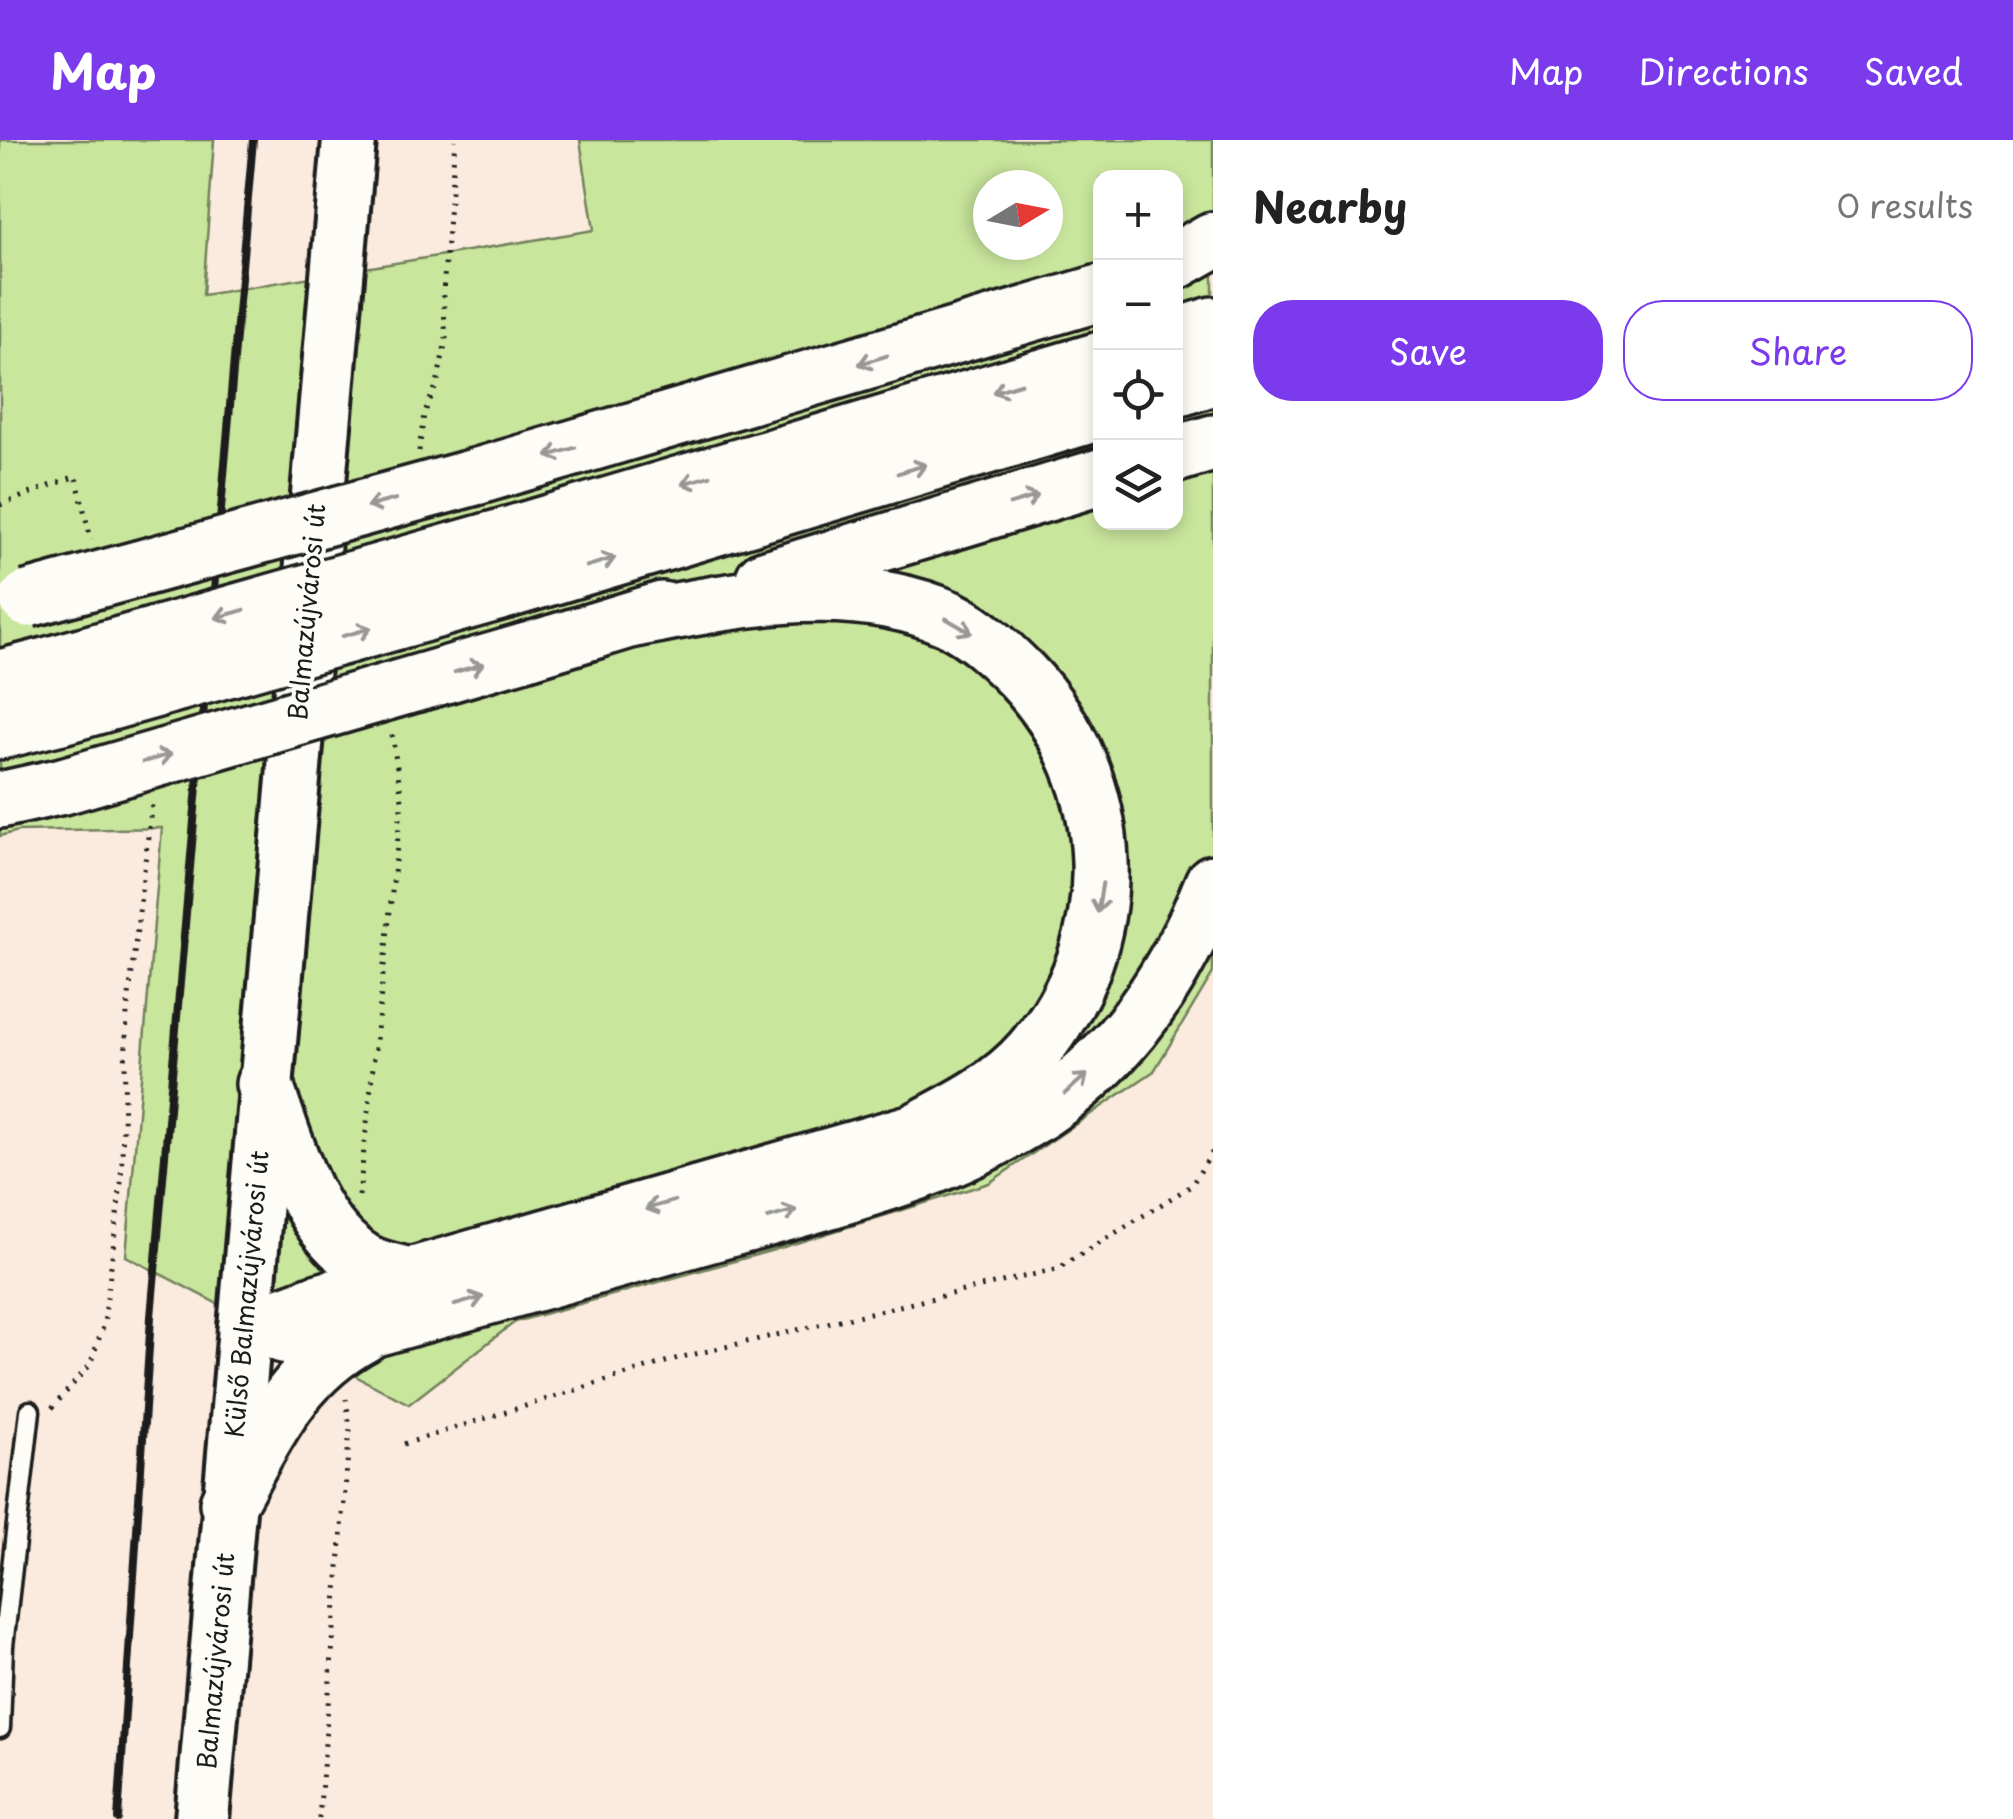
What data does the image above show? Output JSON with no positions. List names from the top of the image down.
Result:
{
  "streets": {
    "main road": ["Balmazújvárosi út", "Külső Balmazújvárosi út"]
  },
  "crossings": [
    ["Balmazújvárosi út", "Külső Balmazújvárosi út"]
  ],
  "north": "right",
  "page": {
    "header": "Map",
    "nav": ["Map", "Directions", "Saved"],
    "heading": ["Nearby", "0 results"],
    "map_buttons": ["+", "−"],
    "buttons": ["Save", "Share"]
  }
}
